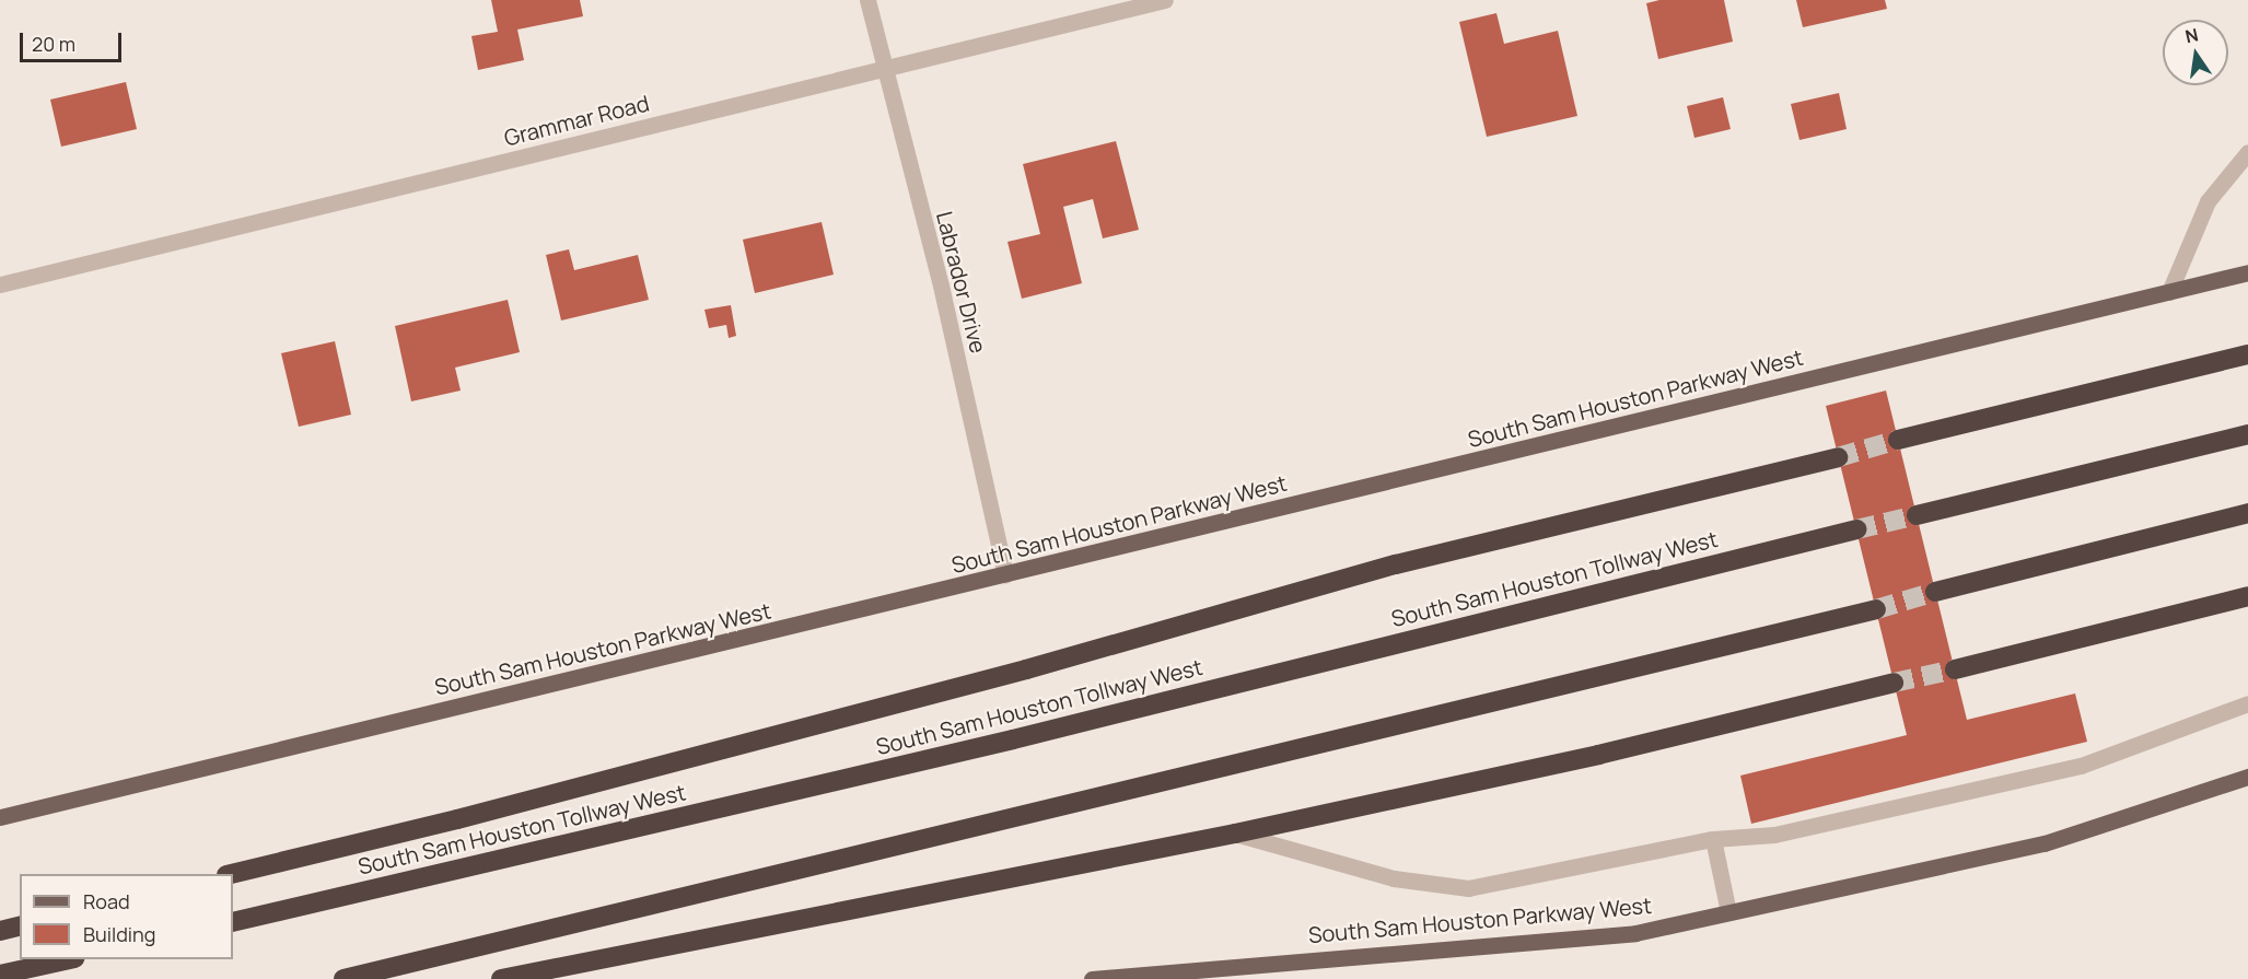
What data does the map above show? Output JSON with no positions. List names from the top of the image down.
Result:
{
  "streets": {
    "highway": ["South Sam Houston Tollway West"],
    "main road": ["South Sam Houston Parkway West"],
    "street": ["Grammar Road", "Labrador Drive"]
  },
  "crossings": [
    ["Grammar Road", "Labrador Drive"],
    ["Labrador Drive", "South Sam Houston Parkway West"]
  ],
  "legend": ["Road", "Building"],
  "scale_bar": "20 m",
  "north": "top"
}
